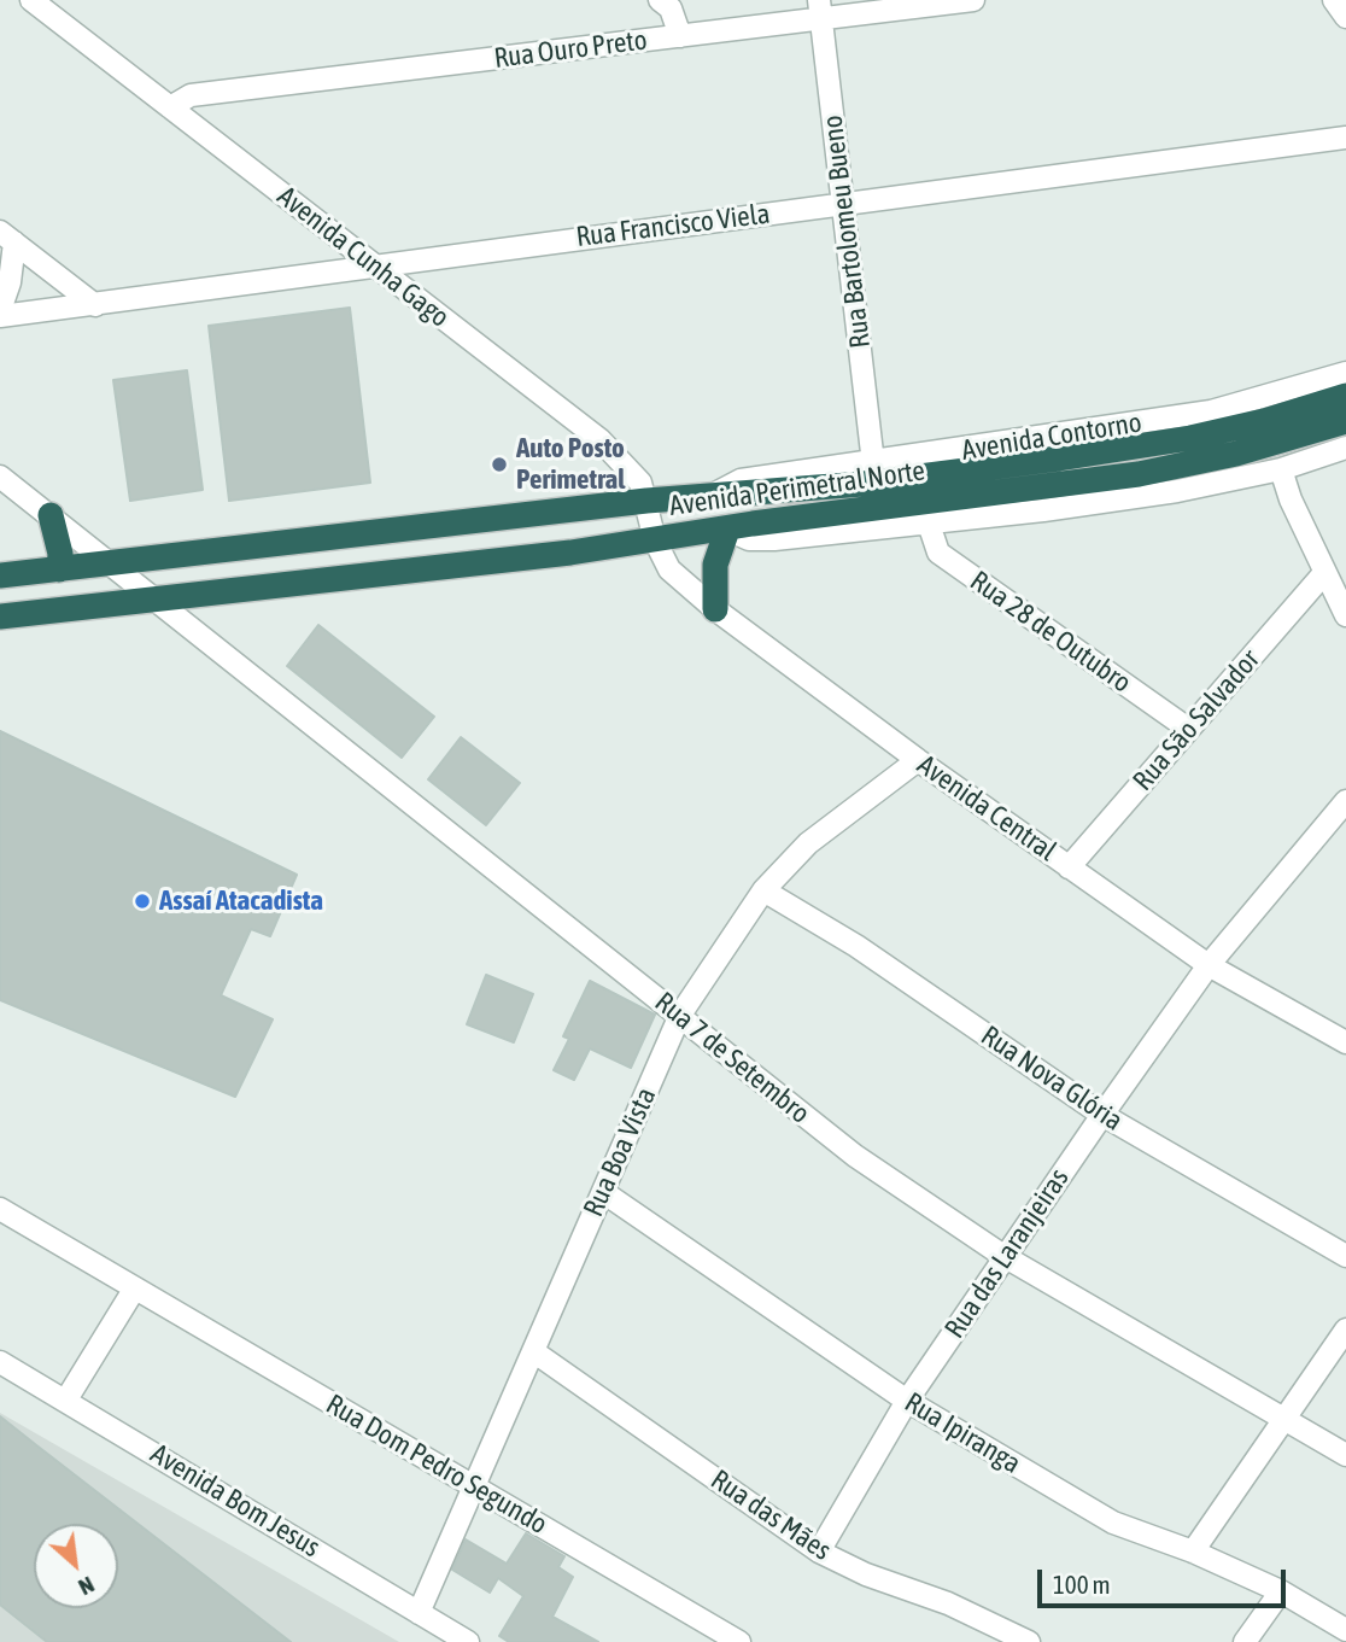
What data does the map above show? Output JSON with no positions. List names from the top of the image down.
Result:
{
  "streets": {
    "highway": ["Avenida Perimetral Norte"],
    "street": [
      "Rua Ouro Preto",
      "Rua Francisco Viela",
      "Rua Bartolomeu Bueno",
      "Avenida Cunha Gago",
      "Avenida Contorno",
      "Rua 28 de Outubro",
      "Rua São Salvador",
      "Avenida Central",
      "Rua 7 de Setembro",
      "Rua Nova Glória",
      "Rua Boa Vista",
      "Rua das Laranjeiras",
      "Rua Ipiranga",
      "Rua Dom Pedro Segundo",
      "Avenida Bom Jesus",
      "Rua das Mães"
    ]
  },
  "crossings": [
    ["Rua Ouro Preto", "Rua Bartolomeu Bueno"],
    ["Rua Ouro Preto", "Avenida Cunha Gago"],
    ["Rua Francisco Viela", "Rua Bartolomeu Bueno"],
    ["Rua Francisco Viela", "Avenida Cunha Gago"],
    ["Rua Bartolomeu Bueno", "Avenida Contorno"],
    ["Avenida Cunha Gago", "Avenida Perimetral Norte"],
    ["Avenida Cunha Gago", "Avenida Central"],
    ["Avenida Contorno", "Avenida Perimetral Norte"],
    ["Avenida Perimetral Norte", "Avenida Central"],
    ["Avenida Perimetral Norte", "Rua 7 de Setembro"],
    ["Rua 28 de Outubro", "Rua São Salvador"],
    ["Rua São Salvador", "Avenida Central"],
    ["Avenida Central", "Rua Boa Vista"],
    ["Avenida Central", "Rua das Laranjeiras"],
    ["Rua 7 de Setembro", "Rua Boa Vista"],
    ["Rua 7 de Setembro", "Rua das Laranjeiras"],
    ["Rua Nova Glória", "Rua Boa Vista"],
    ["Rua Nova Glória", "Rua das Laranjeiras"],
    ["Rua Boa Vista", "Rua Ipiranga"],
    ["Rua Boa Vista", "Rua Dom Pedro Segundo"],
    ["Rua Boa Vista", "Avenida Bom Jesus"],
    ["Rua Boa Vista", "Rua das Mães"],
    ["Rua das Laranjeiras", "Rua Ipiranga"],
    ["Rua das Laranjeiras", "Rua das Mães"]
  ],
  "places": ["Auto Posto Perimetral", "Assaí Atacadista"],
  "scale_bar": "100 m",
  "north": "bottom right"
}
